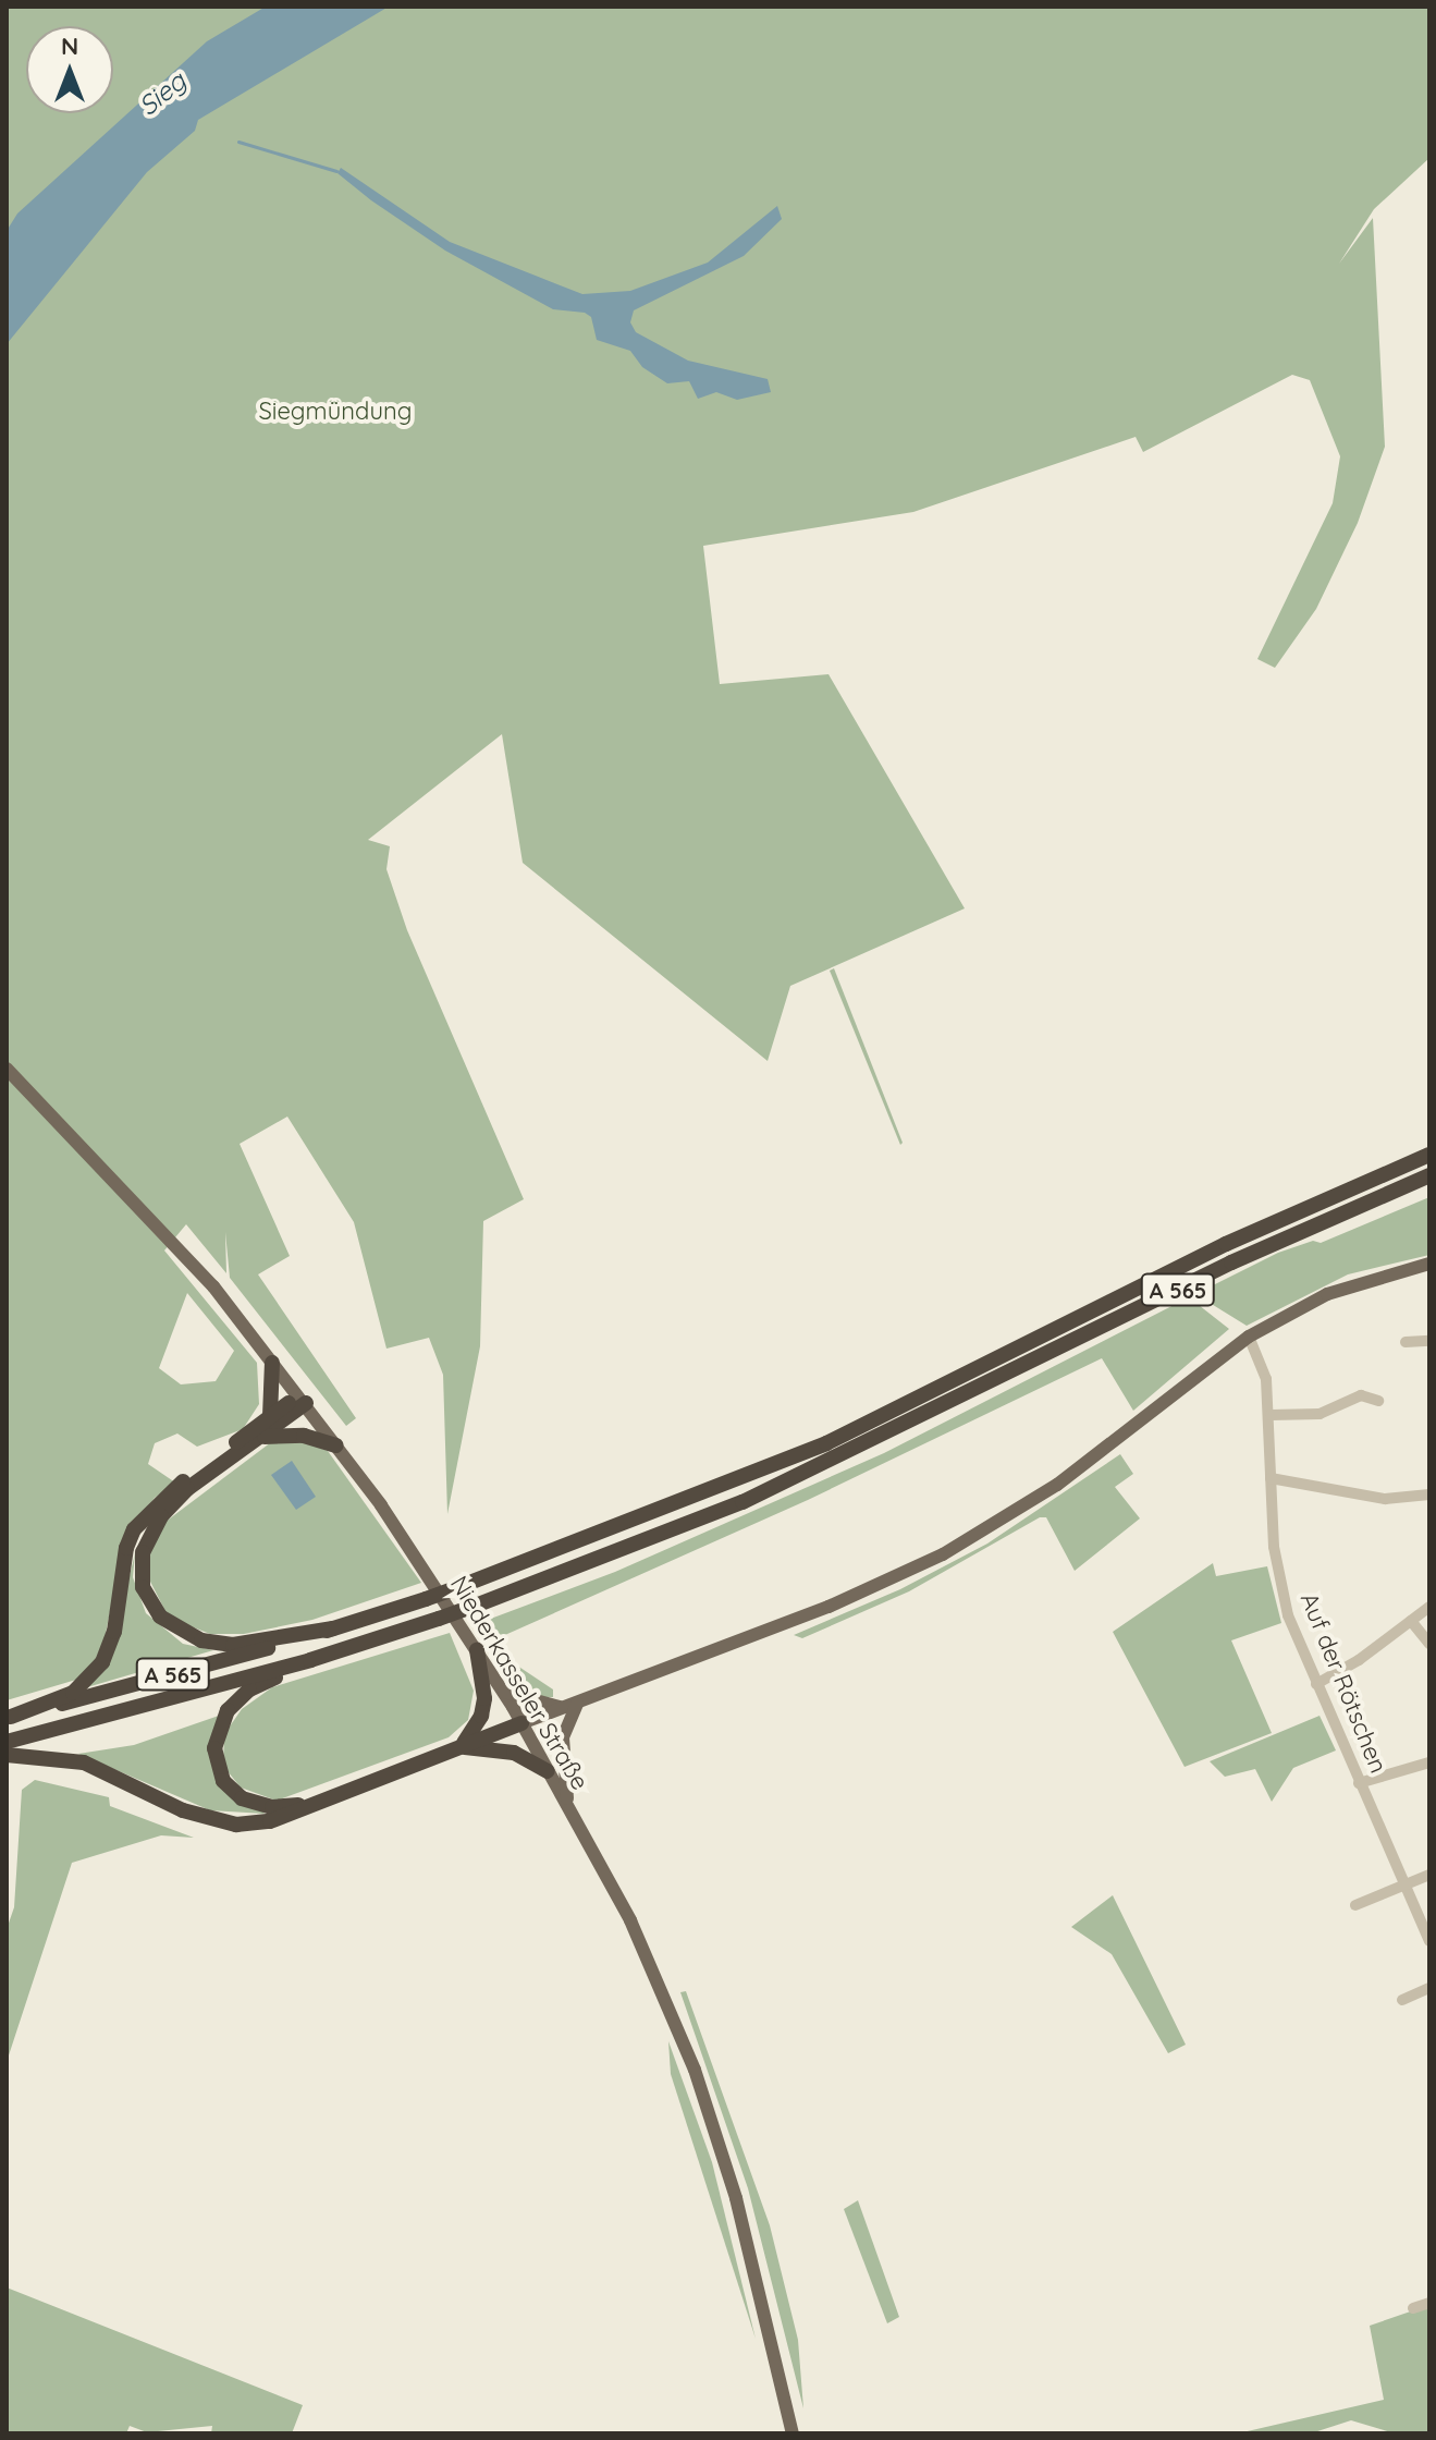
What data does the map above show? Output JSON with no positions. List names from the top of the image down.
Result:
{
  "streets": {
    "highway": ["A 565"],
    "main road": ["Niederkasseler Straße"],
    "street": ["Auf der Rötschen"]
  },
  "water": ["Sieg"],
  "parks": ["Siegmündung"],
  "north": "top"
}
